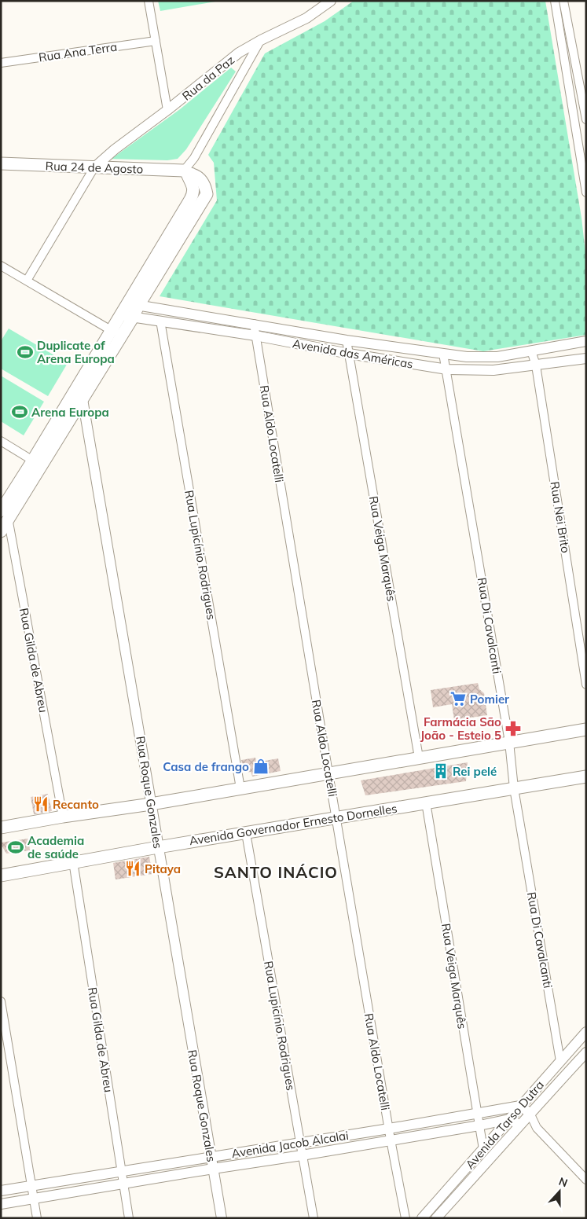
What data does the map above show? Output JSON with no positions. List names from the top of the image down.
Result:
{
  "streets": {
    "main road": ["Rua 24 de Agosto", "Avenida Governador Ernesto Dornelles"],
    "street": [
      "Rua Ana Terra",
      "Rua da Paz",
      "Avenida das Américas",
      "Rua Aldo Locatelli",
      "Rua Nei Brito",
      "Rua Veiga Marquês",
      "Rua Lupicínio Rodrigues",
      "Rua Di Cavalcanti",
      "Rua Gilda de Abreu",
      "Rua Roque Gonzales",
      "Avenida Tarso Dutra",
      "Avenida Jacob Alcalai"
    ]
  },
  "crossings": [
    ["Rua da Paz", "Rua 24 de Agosto"],
    ["Avenida das Américas", "Rua Aldo Locatelli"],
    ["Avenida das Américas", "Rua Nei Brito"],
    ["Avenida das Américas", "Rua Veiga Marquês"],
    ["Avenida das Américas", "Rua Lupicínio Rodrigues"],
    ["Avenida das Américas", "Rua Di Cavalcanti"],
    ["Rua Aldo Locatelli", "Avenida Governador Ernesto Dornelles"],
    ["Rua Aldo Locatelli", "Avenida Jacob Alcalai"],
    ["Rua Veiga Marquês", "Avenida Governador Ernesto Dornelles"],
    ["Rua Veiga Marquês", "Avenida Tarso Dutra"],
    ["Rua Veiga Marquês", "Avenida Jacob Alcalai"],
    ["Rua Lupicínio Rodrigues", "Avenida Governador Ernesto Dornelles"],
    ["Rua Lupicínio Rodrigues", "Avenida Jacob Alcalai"],
    ["Rua Di Cavalcanti", "Avenida Governador Ernesto Dornelles"],
    ["Rua Di Cavalcanti", "Avenida Tarso Dutra"],
    ["Rua Gilda de Abreu", "Avenida Governador Ernesto Dornelles"],
    ["Rua Gilda de Abreu", "Avenida Jacob Alcalai"],
    ["Rua Roque Gonzales", "Avenida Governador Ernesto Dornelles"],
    ["Rua Roque Gonzales", "Avenida Jacob Alcalai"],
    ["Avenida Tarso Dutra", "Avenida Jacob Alcalai"]
  ],
  "districts": ["SANTO INÁCIO"],
  "places": {
    "sports": ["Duplicate of Arena Europa", "Arena Europa", "Academia de saúde"],
    "supermarket": ["Pomier"],
    "pharmacy": ["Farmácia São João - Esteio 5"],
    "shop": ["Casa de frango"],
    "building": ["Rei pelé"],
    "restaurant": ["Recanto", "Pitaya"]
  },
  "north": "top"
}
